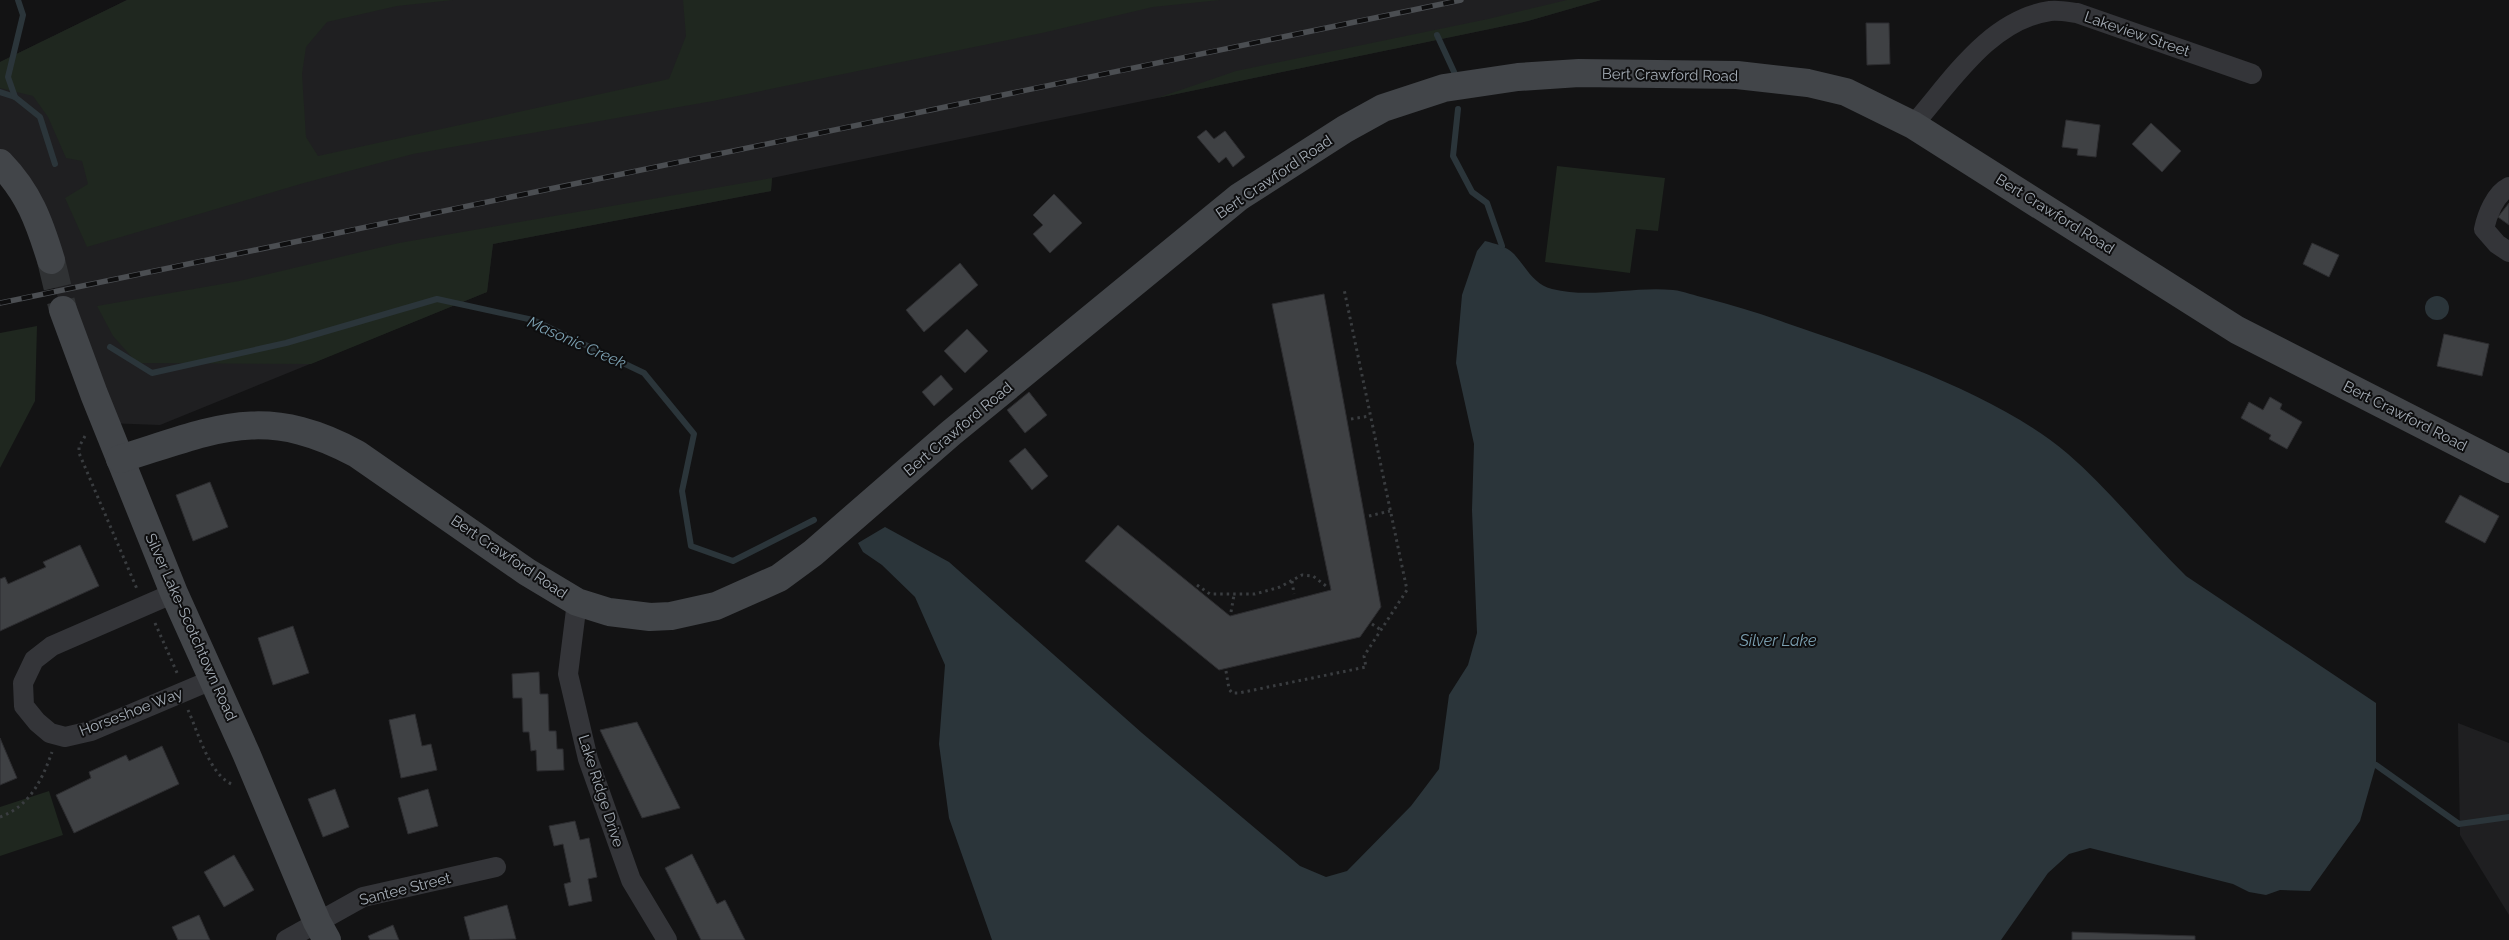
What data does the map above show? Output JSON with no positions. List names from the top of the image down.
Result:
{
  "streets": {
    "street": [
      "Lakeview Street",
      "Bert Crawford Road",
      "Silver Lake-Scotchtown Road",
      "Horseshoe Way",
      "Lake Ridge Drive",
      "Santee Street"
    ]
  },
  "crossings": [
    ["Lakeview Street", "Bert Crawford Road"],
    ["Bert Crawford Road", "Silver Lake-Scotchtown Road"],
    ["Bert Crawford Road", "Lake Ridge Drive"],
    ["Silver Lake-Scotchtown Road", "Horseshoe Way"],
    ["Silver Lake-Scotchtown Road", "Santee Street"]
  ],
  "water": ["Masonic Creek", "Silver Lake"]
}
